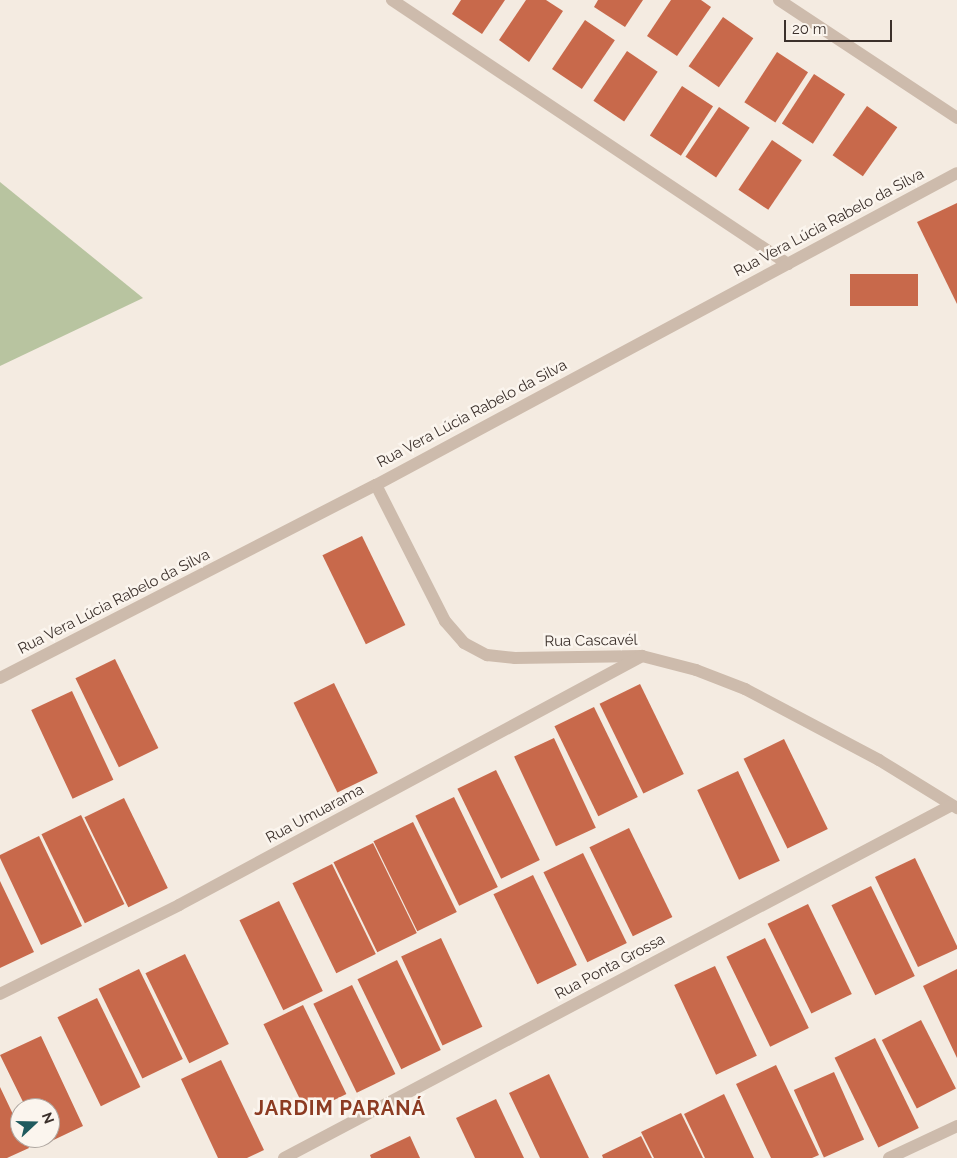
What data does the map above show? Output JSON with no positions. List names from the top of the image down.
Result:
{
  "streets": {
    "street": [
      "Rua Vera Lúcia Rabelo da Silva",
      "Rua Cascavél",
      "Rua Umuarama",
      "Rua Ponta Grossa"
    ]
  },
  "crossings": [
    ["Rua Vera Lúcia Rabelo da Silva", "Rua Cascavél"],
    ["Rua Cascavél", "Rua Umuarama"],
    ["Rua Cascavél", "Rua Ponta Grossa"]
  ],
  "districts": ["JARDIM PARANÁ"],
  "scale_bar": "20 m",
  "north": "right"
}
